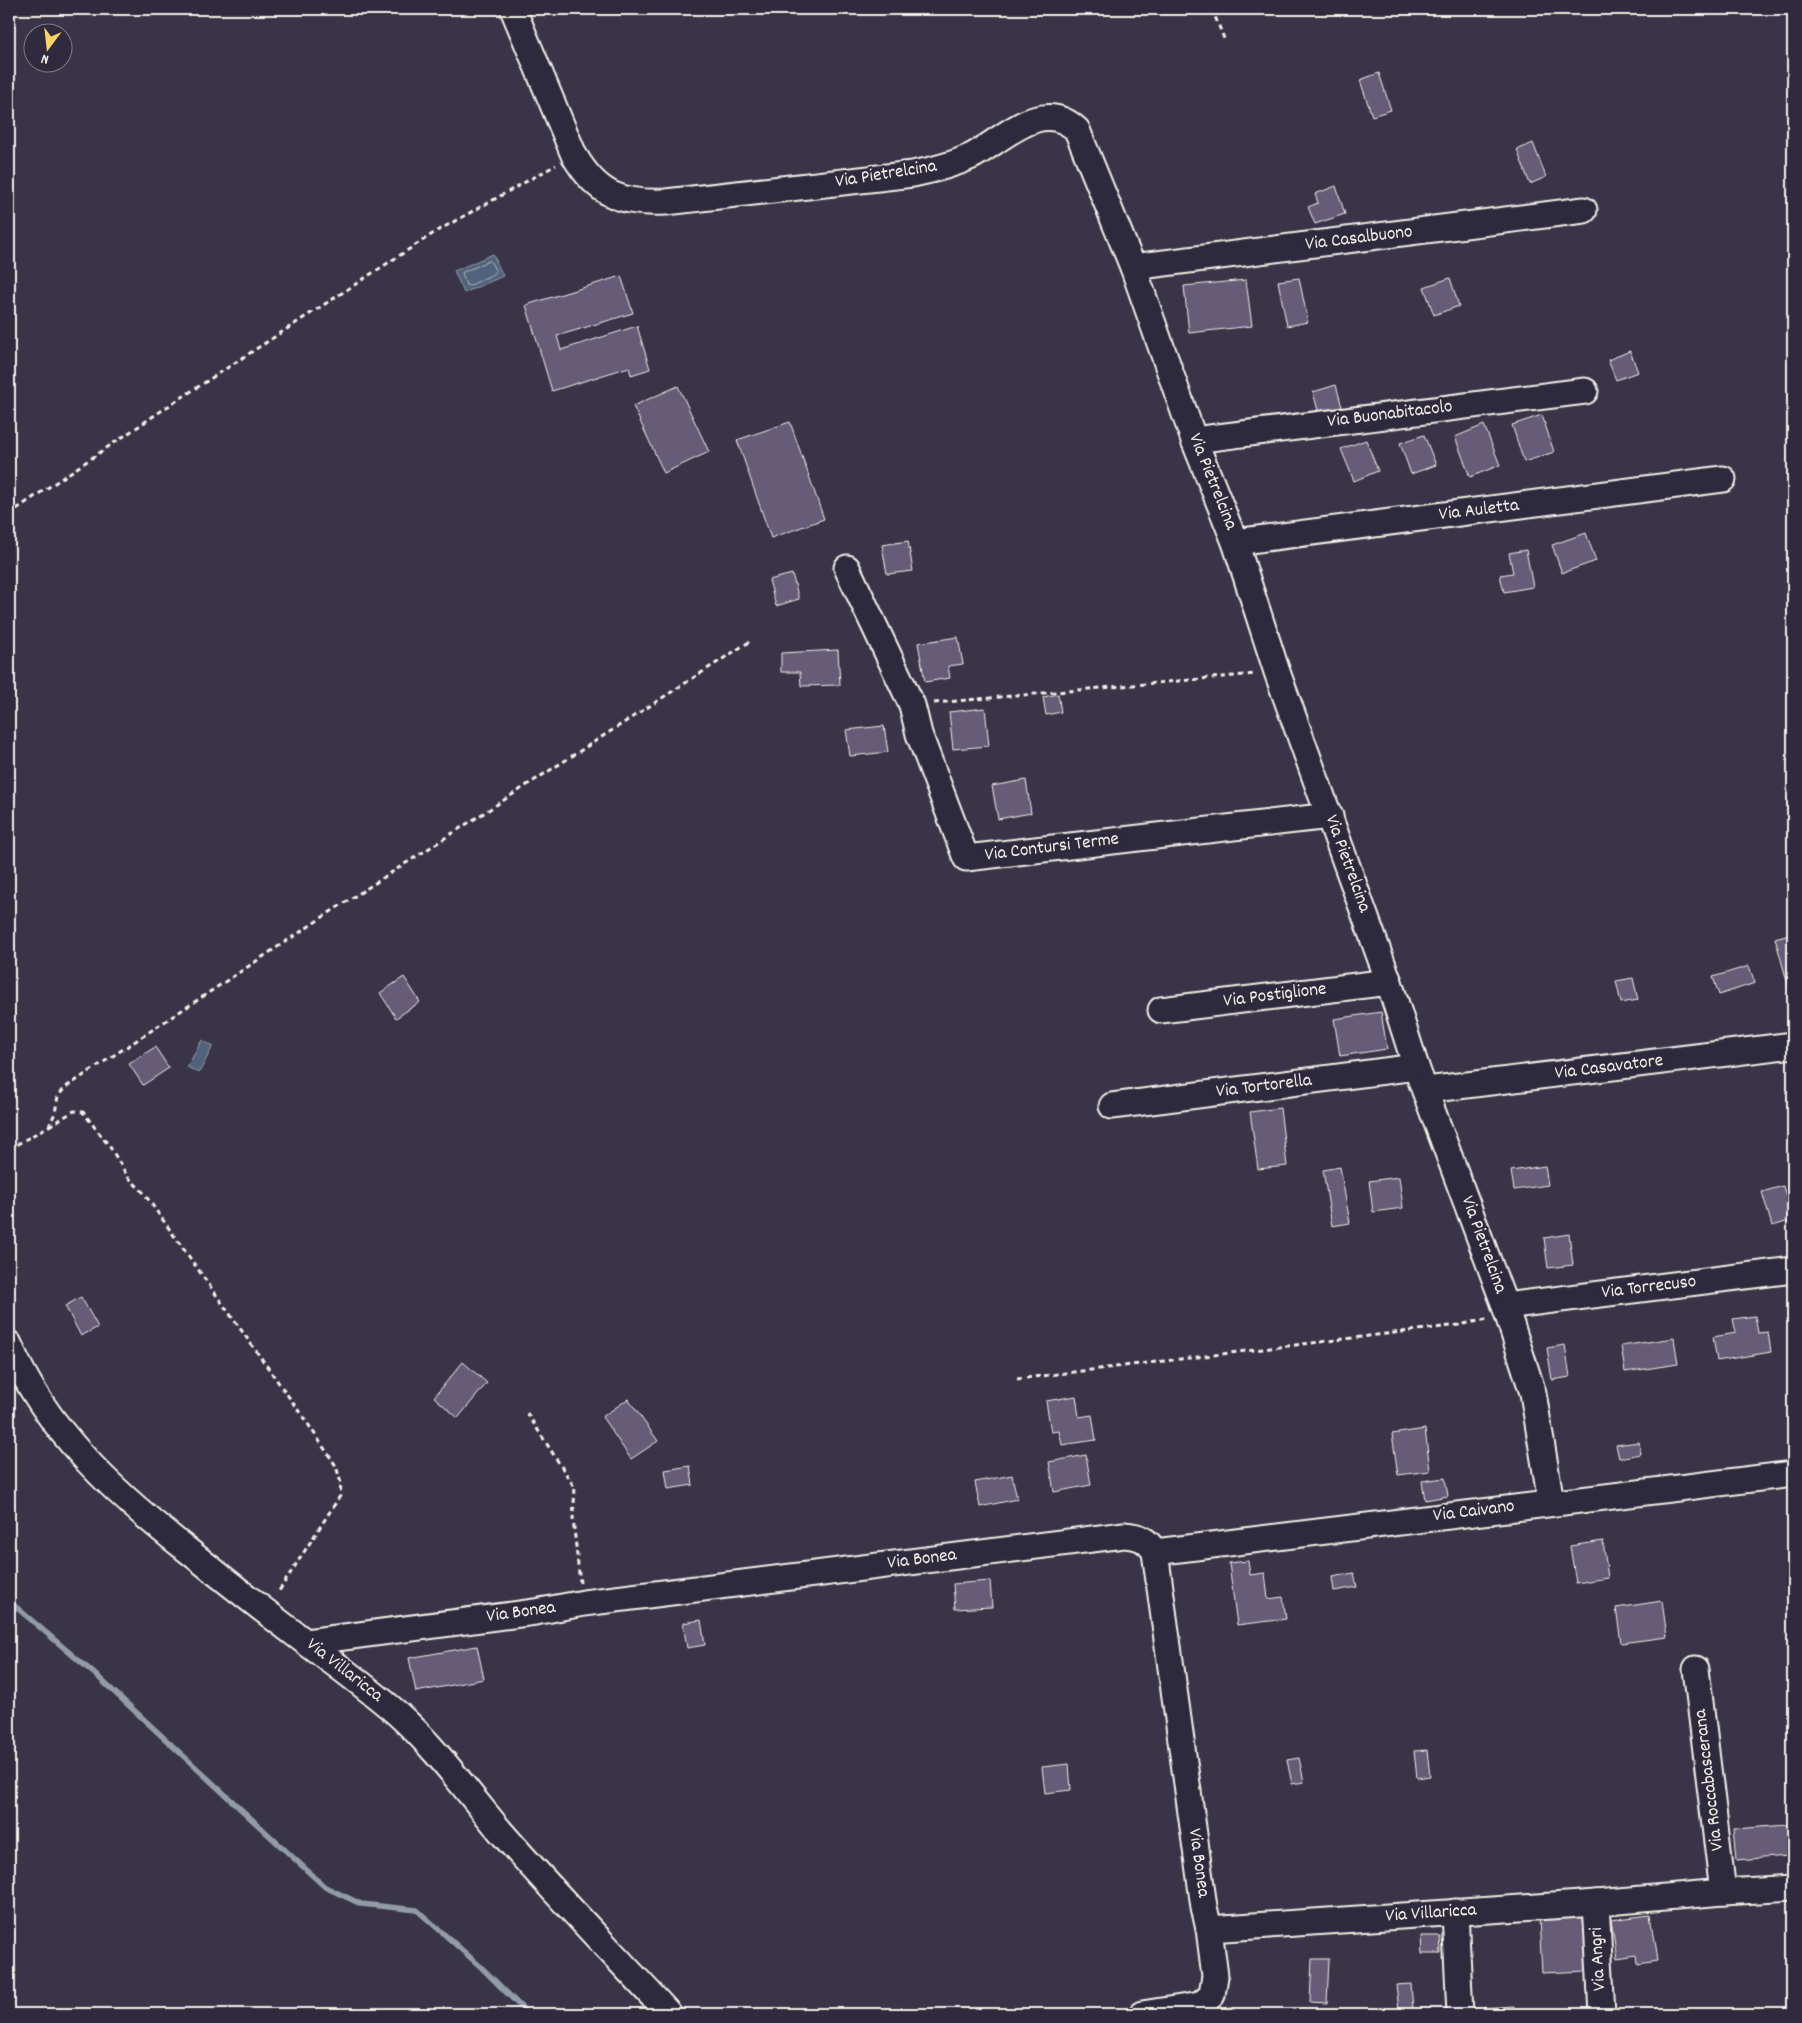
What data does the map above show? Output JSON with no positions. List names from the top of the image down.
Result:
{
  "streets": {
    "street": [
      "Via Pietrelcina",
      "Via Casalbuono",
      "Via Buonabitacolo",
      "Via Auletta",
      "Via Contursi Terme",
      "Via Postiglione",
      "Via Casavatore",
      "Via Tortorella",
      "Via Torrecuso",
      "Via Caivano",
      "Via Bonea",
      "Via Villaricca",
      "Via Roccabascerana",
      "Via Angri"
    ]
  },
  "crossings": [
    ["Via Pietrelcina", "Via Casalbuono"],
    ["Via Pietrelcina", "Via Buonabitacolo"],
    ["Via Pietrelcina", "Via Auletta"],
    ["Via Pietrelcina", "Via Contursi Terme"],
    ["Via Pietrelcina", "Via Postiglione"],
    ["Via Pietrelcina", "Via Casavatore"],
    ["Via Pietrelcina", "Via Tortorella"],
    ["Via Pietrelcina", "Via Torrecuso"],
    ["Via Pietrelcina", "Via Caivano"],
    ["Via Caivano", "Via Bonea"],
    ["Via Bonea", "Via Villaricca"],
    ["Via Villaricca", "Via Roccabascerana"],
    ["Via Villaricca", "Via Angri"]
  ],
  "north": "bottom"
}
